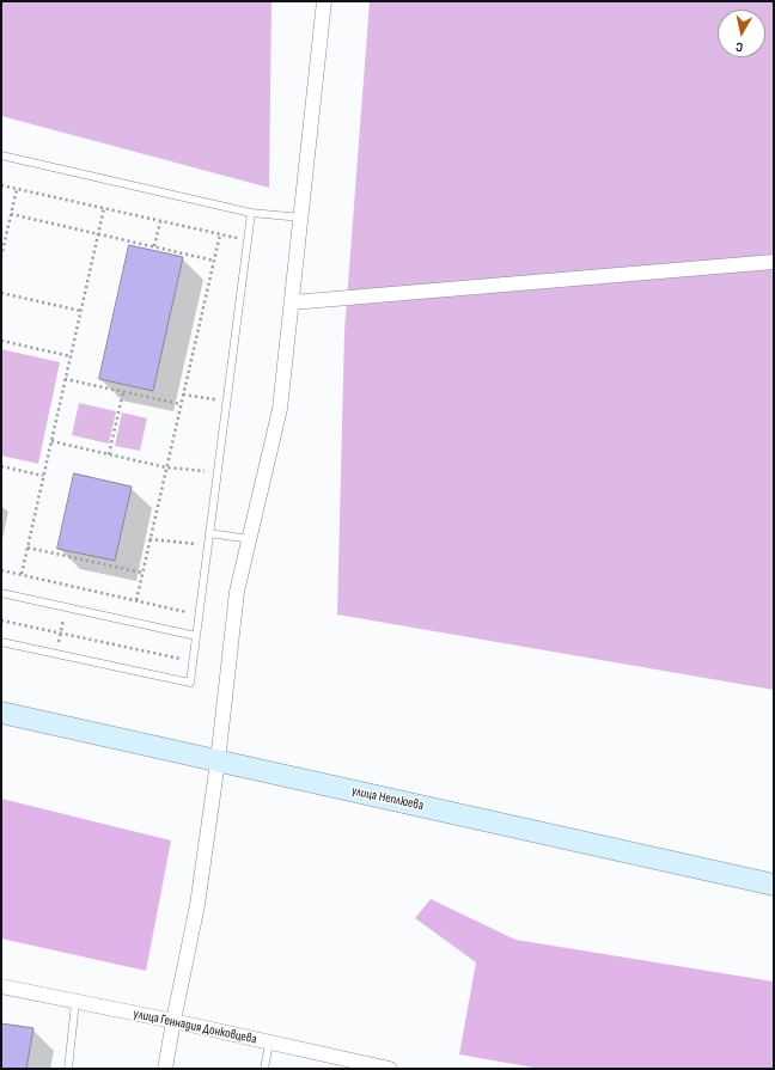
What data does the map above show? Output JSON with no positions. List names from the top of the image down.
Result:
{
  "streets": {
    "main road": ["улица Неплюева"],
    "street": ["улица Геннадия Донковцева"]
  },
  "north": "bottom"
}
